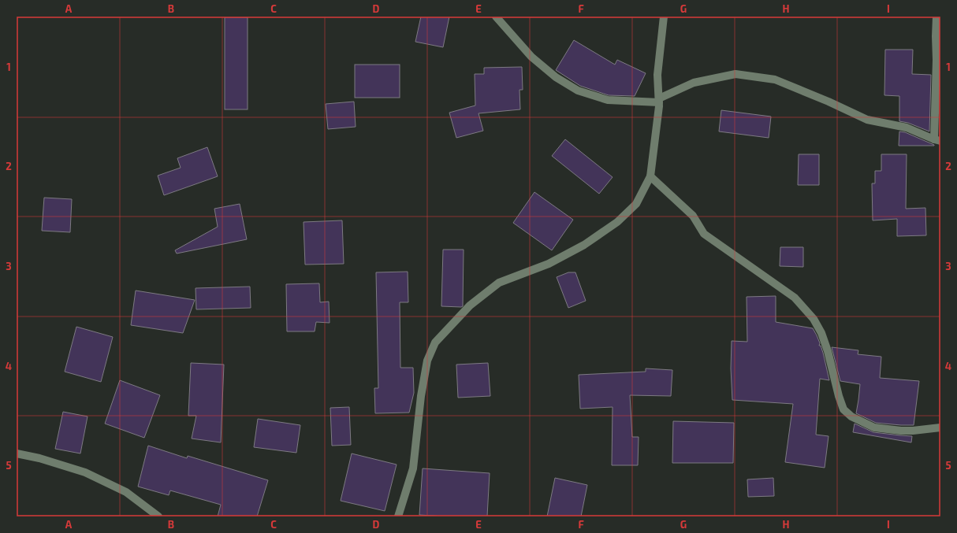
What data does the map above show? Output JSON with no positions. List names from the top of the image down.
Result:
{
  "grid": {
    "columns": [
      "A",
      "B",
      "C",
      "D",
      "E",
      "F",
      "G",
      "H",
      "I"
    ],
    "rows": [
      "1",
      "2",
      "3",
      "4",
      "5"
    ]
  }
}
